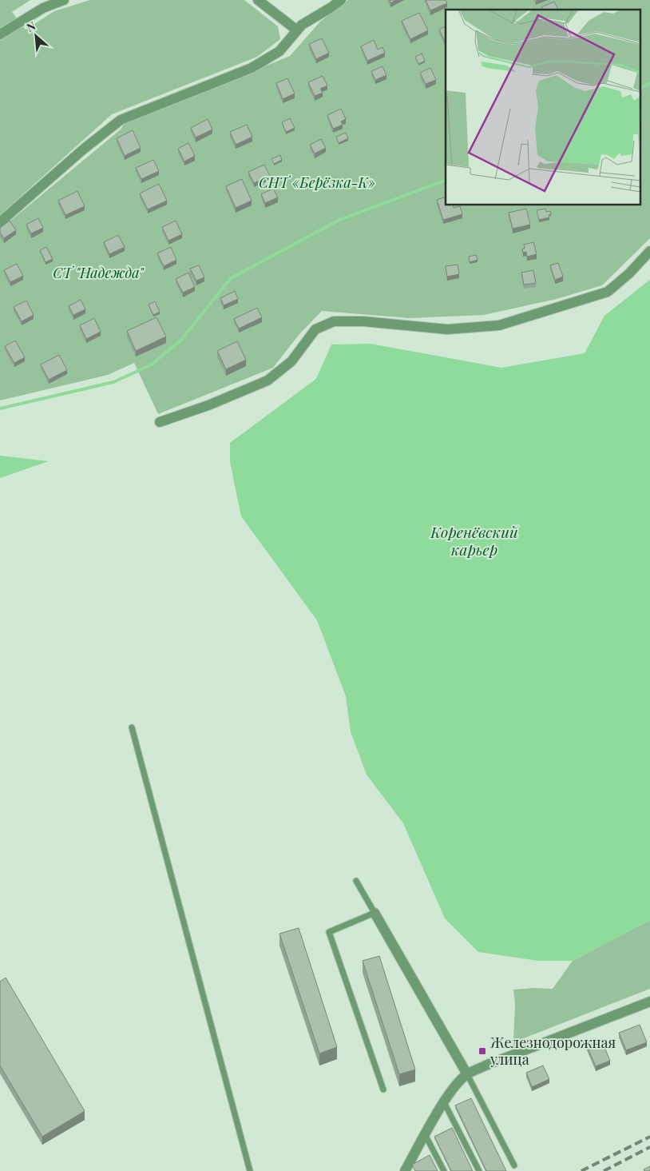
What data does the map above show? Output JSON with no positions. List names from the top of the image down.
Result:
{
  "water": ["Коренёвский карьер"],
  "parks": ["СНТ «Берёзка-К»", "СТ \"Надежда\""],
  "places": {
    "transit": ["Железнодорожная улица"]
  },
  "north": "top left"
}
